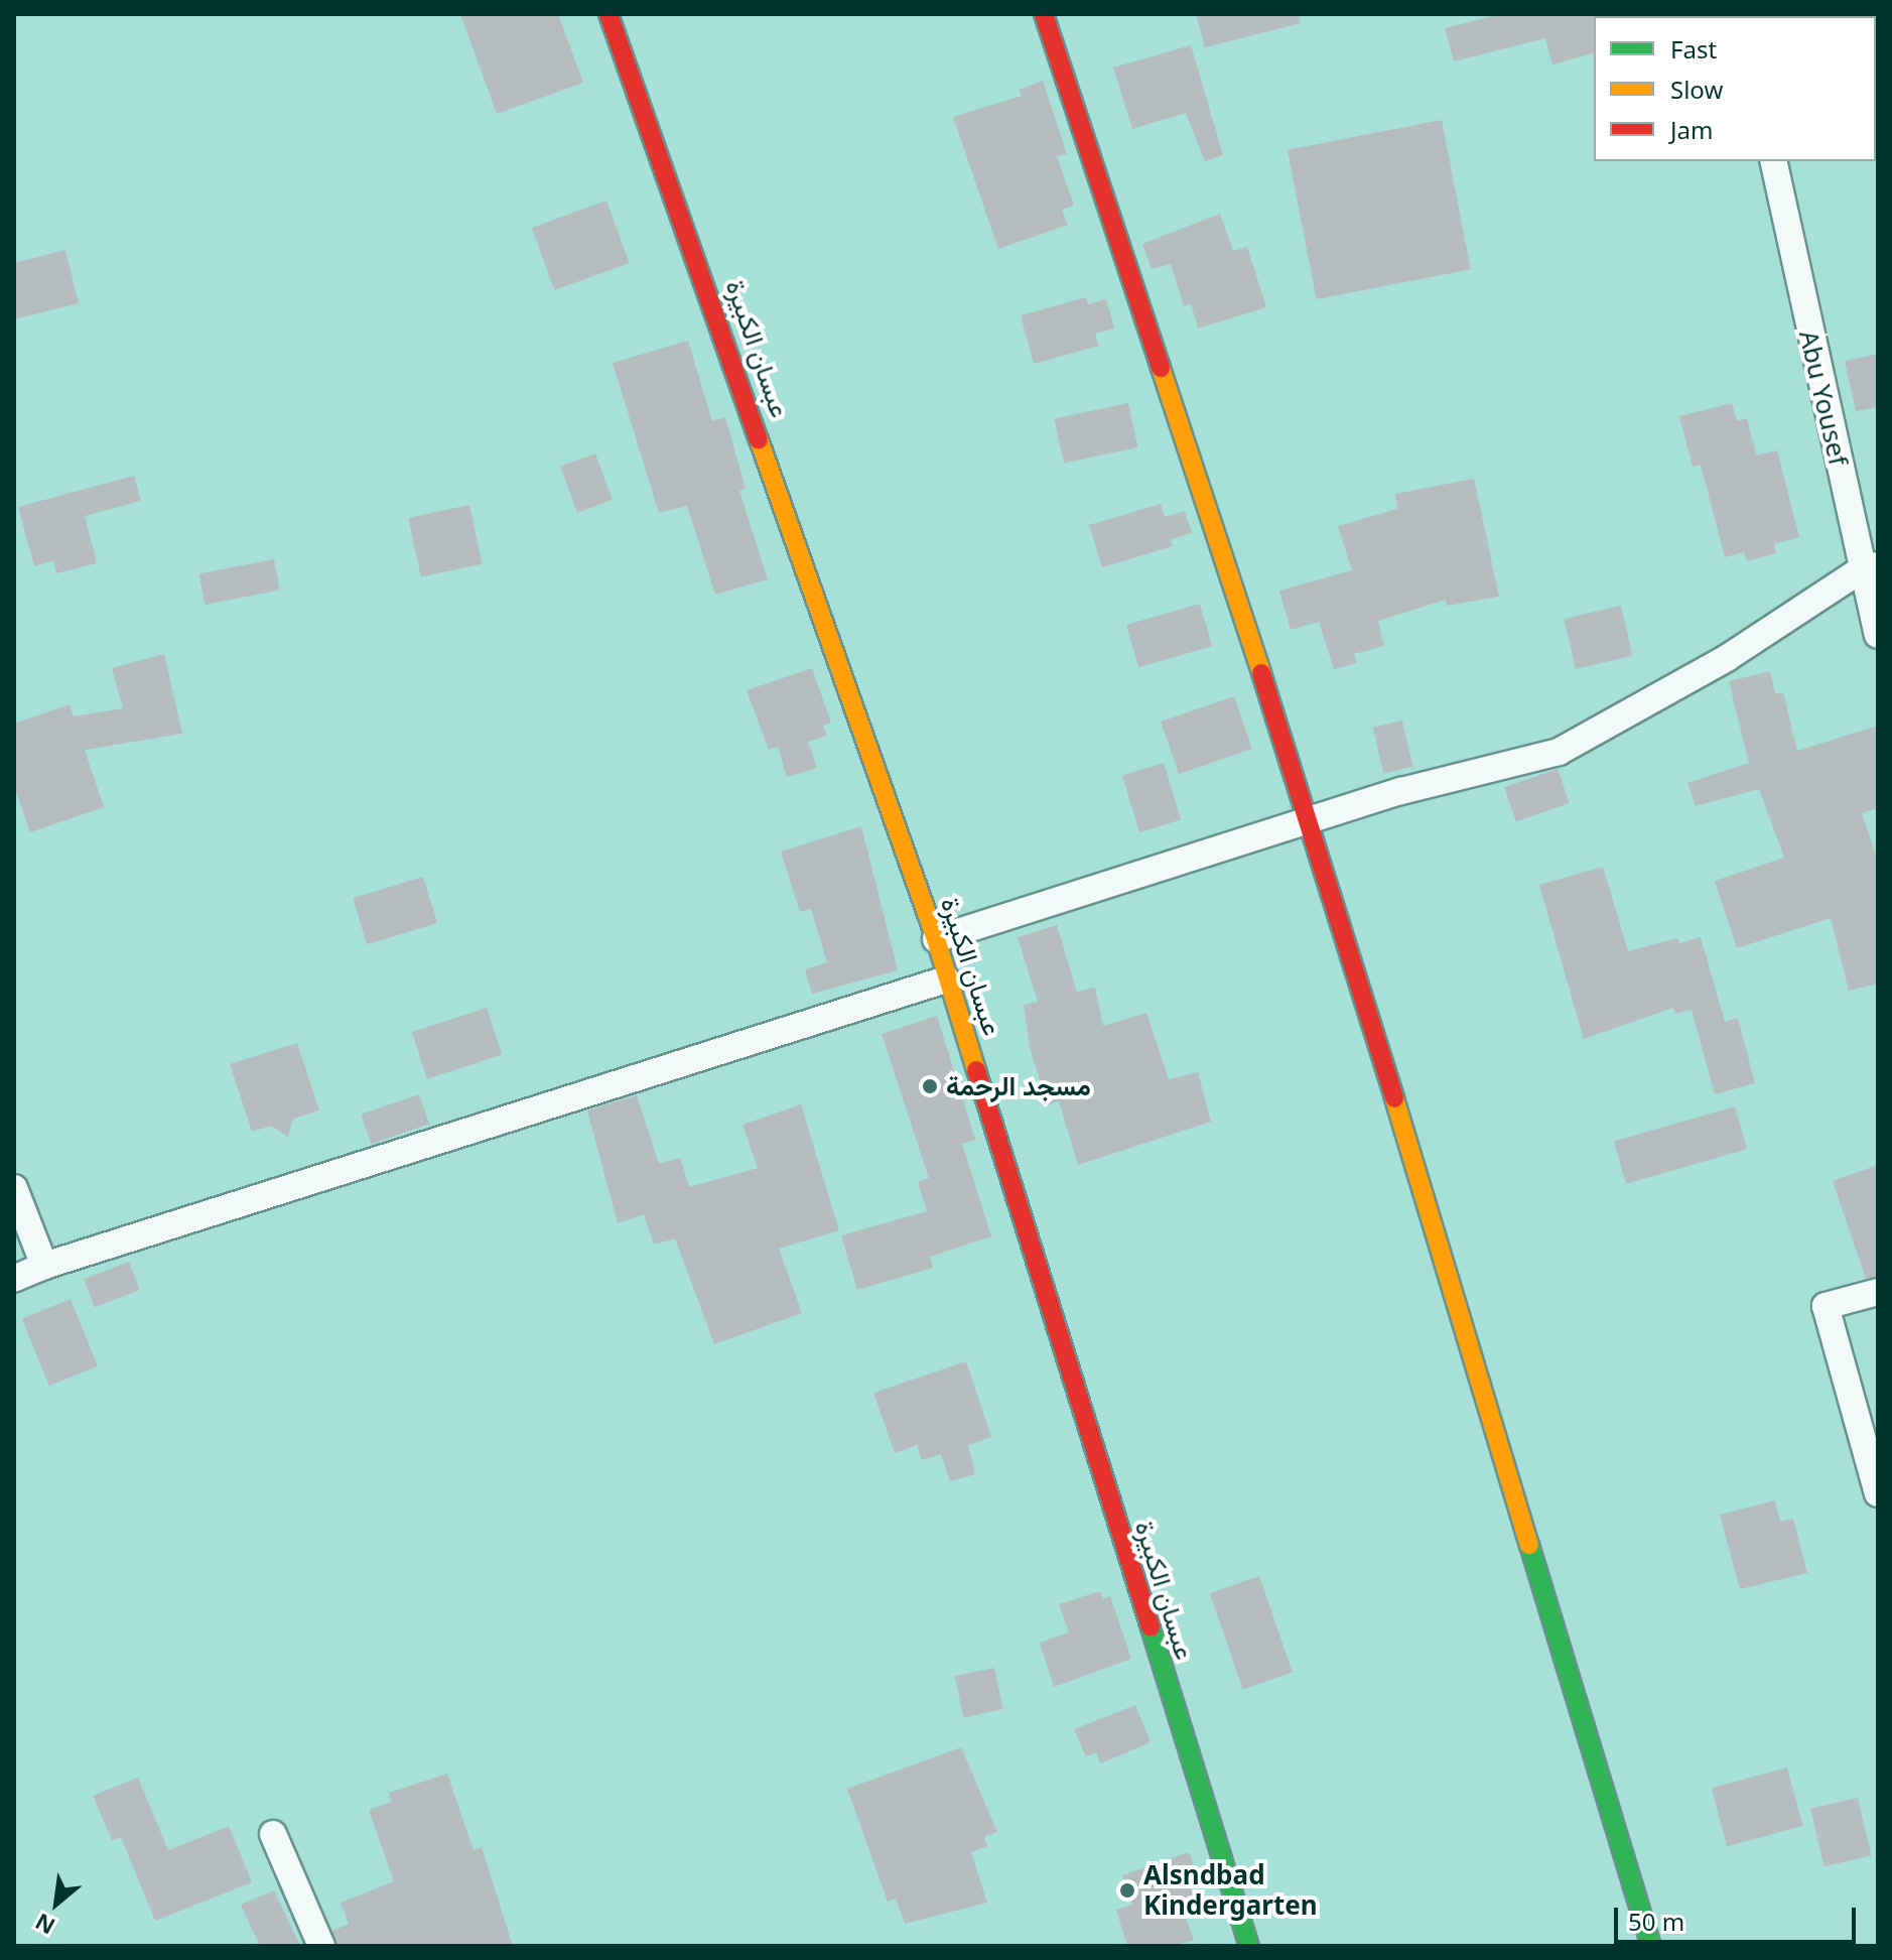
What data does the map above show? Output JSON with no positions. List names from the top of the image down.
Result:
{
  "streets": {
    "main road": ["عبسان الكبيرة"],
    "street": ["Abu Yousef"]
  },
  "places": ["مسجد الرحمة", "Alsndbad Kindergarten"],
  "legend": ["Fast", "Slow", "Jam"],
  "scale_bar": "50 m",
  "north": "bottom left"
}
